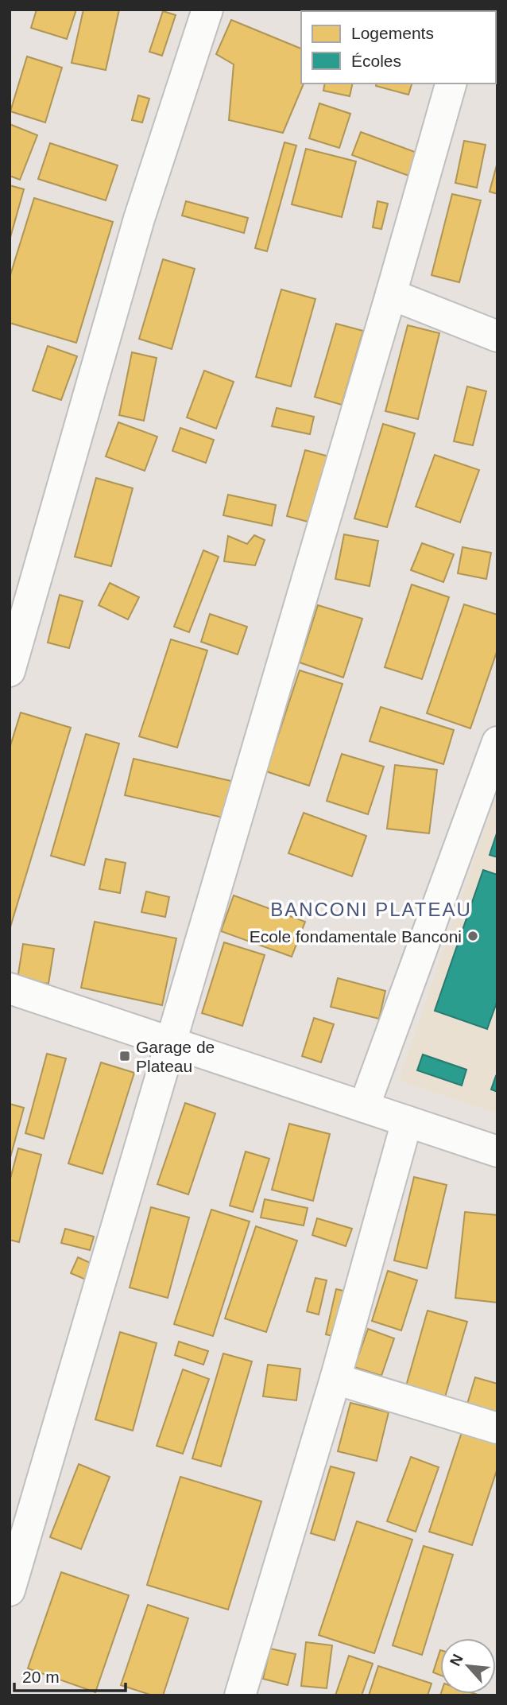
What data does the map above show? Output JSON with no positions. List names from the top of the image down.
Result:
{
  "districts": ["BANCONI PLATEAU"],
  "places": {
    "other": ["Ecole fondamentale Banconi"],
    "transit": ["Garage de Plateau"]
  },
  "legend": ["Logements", "Écoles"],
  "scale_bar": "20 m",
  "north": "top left"
}
